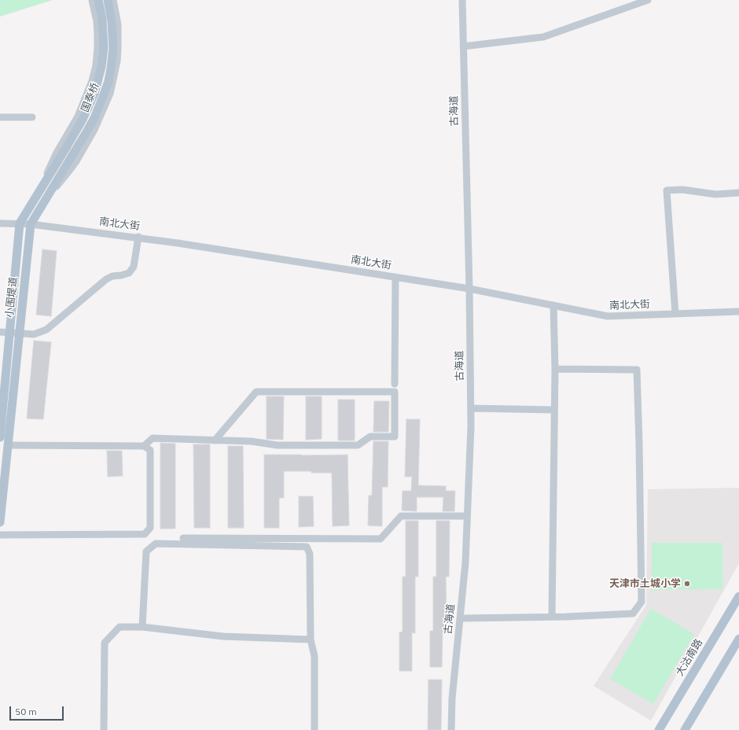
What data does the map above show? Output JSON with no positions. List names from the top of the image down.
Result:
{
  "streets": {
    "main road": ["国泰桥", "小围堤道", "大沽南路"],
    "street": ["古海道", "南北大街"]
  },
  "crossings": [
    ["国泰桥", "小围堤道"],
    ["古海道", "南北大街"],
    ["南北大街", "小围堤道"]
  ],
  "places": ["天津市土城小学"],
  "scale_bar": "50 m"
}
